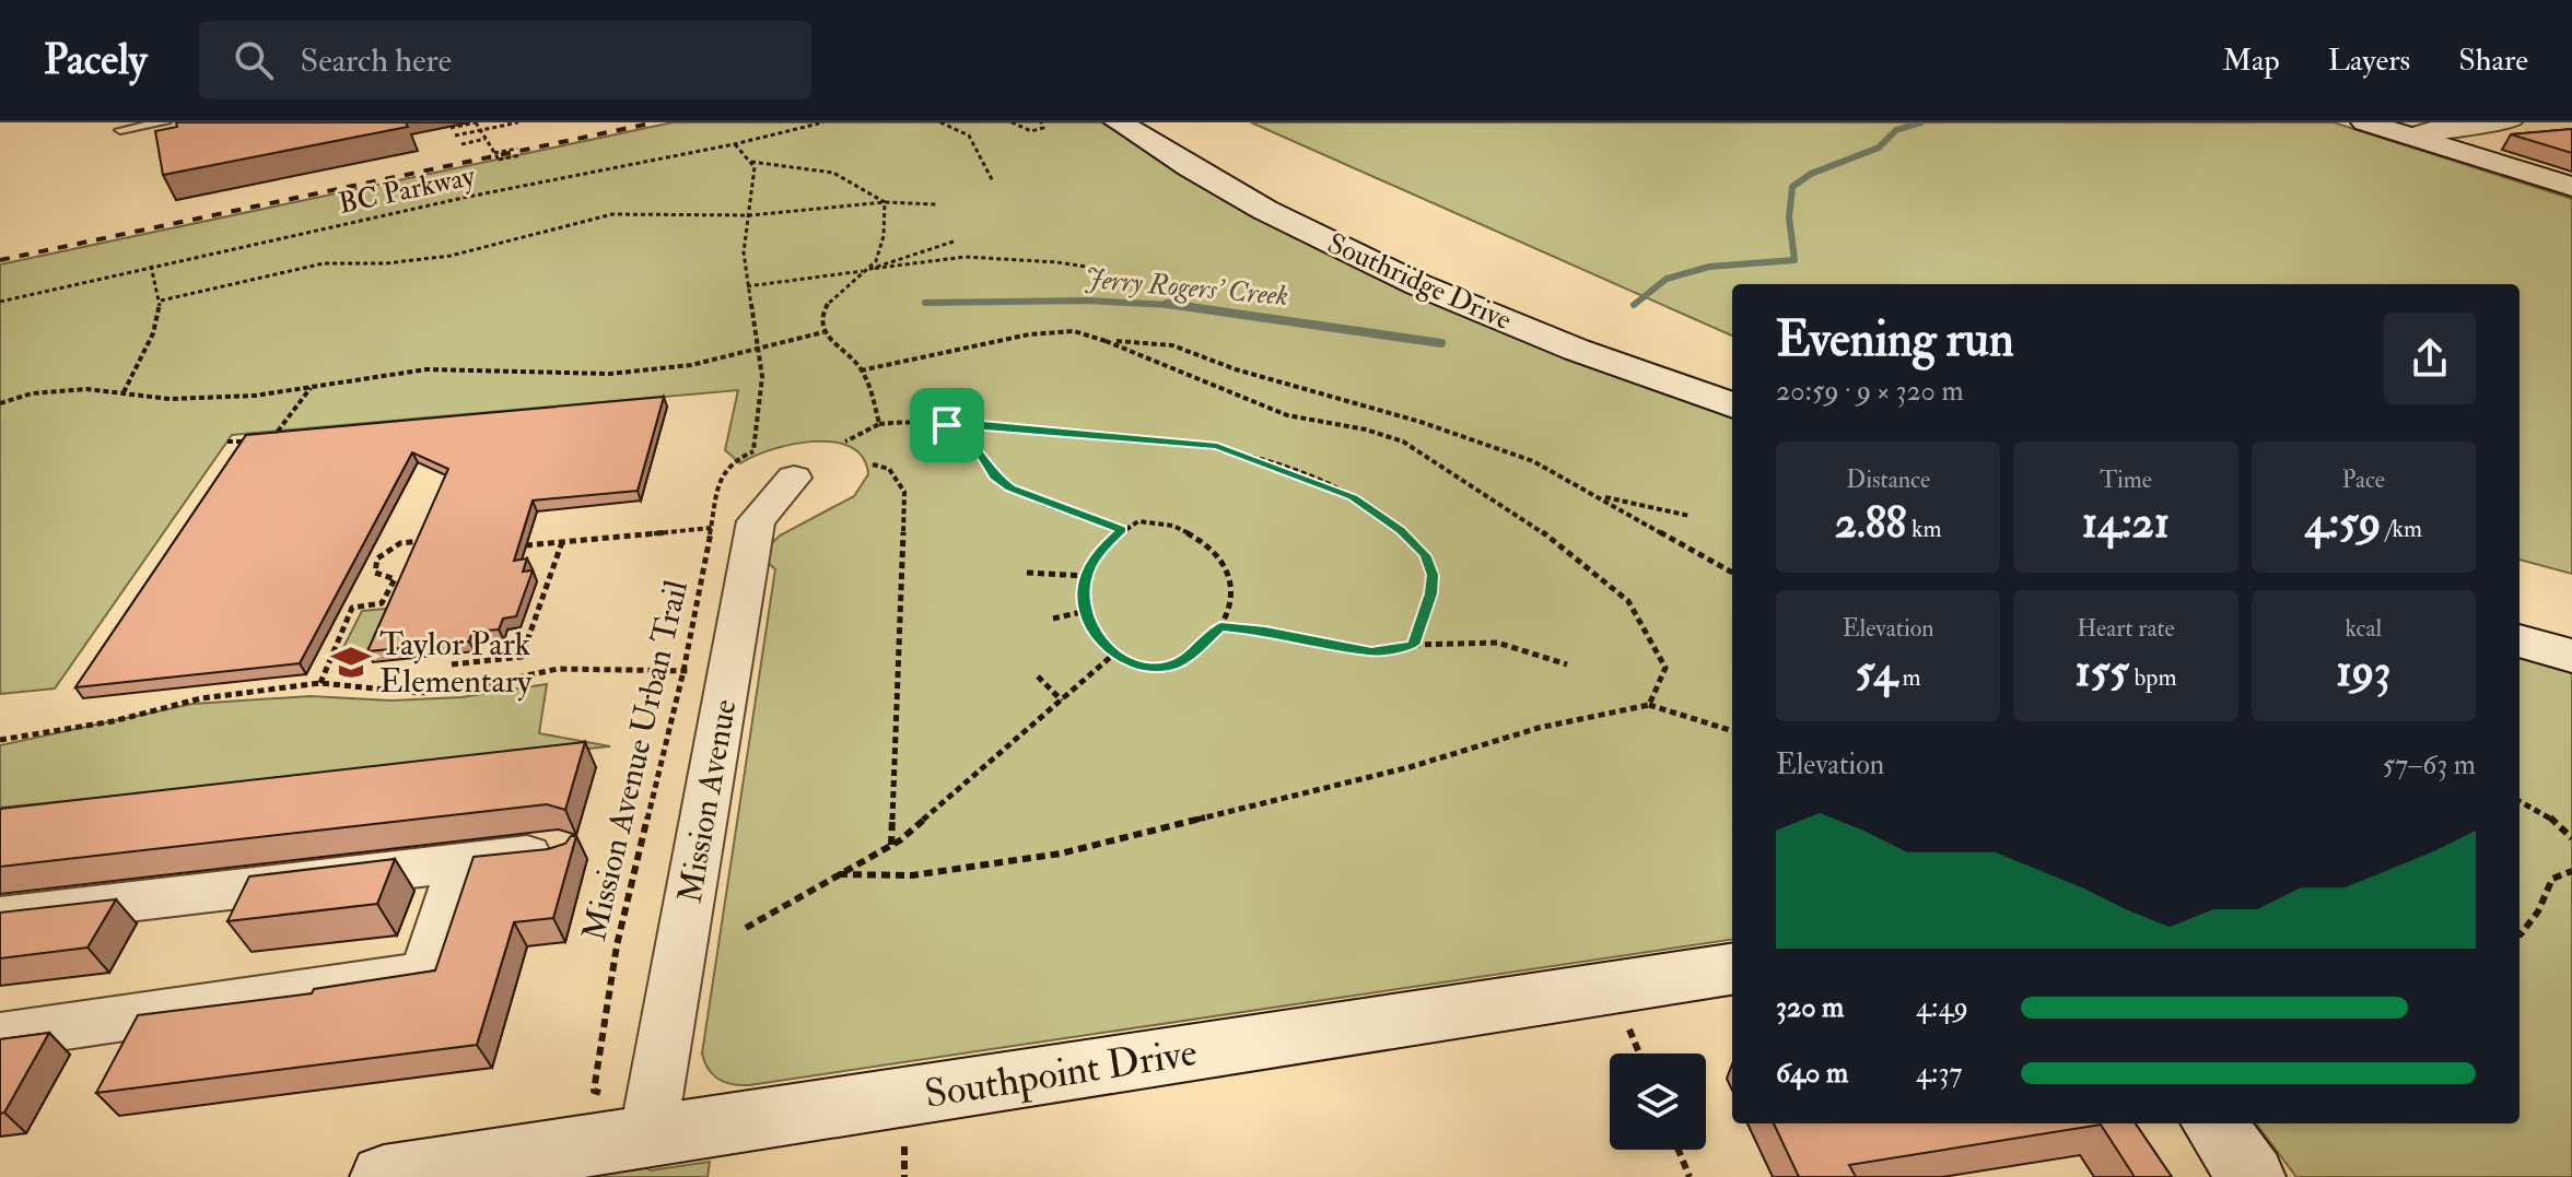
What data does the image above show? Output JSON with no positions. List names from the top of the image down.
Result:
{
  "streets": {
    "main road": ["Southridge Drive", "Southpoint Drive"],
    "street": ["Mission Avenue"],
    "path": ["BC Parkway", "Mission Avenue Urban Trail"]
  },
  "crossings": [
    ["Mission Avenue Urban Trail", "Mission Avenue"],
    ["Mission Avenue Urban Trail", "Southpoint Drive"],
    ["Mission Avenue", "Southpoint Drive"]
  ],
  "water": ["Jerry Rogers' Creek"],
  "places": {
    "school or university": ["Taylor Park Elementary"]
  },
  "page": {
    "header": "Pacely",
    "search": "Search here",
    "nav": ["Map", "Layers", "Share"],
    "heading": ["Evening run", "20:59 · 9 × 320 m"],
    "stats": [
      ["Distance", "2.88 km"],
      ["Time", "14:21"],
      ["Pace", "4:59 /km"],
      ["Elevation", "54 m"],
      ["Heart rate", "155 bpm"],
      ["kcal", "193"]
    ],
    "chart": ["Elevation", "57–63 m"],
    "list": [
      {
        "name": "320 m",
        "note": "4:49"
      },
      {
        "name": "640 m",
        "note": "4:37"
      }
    ]
  }
}
